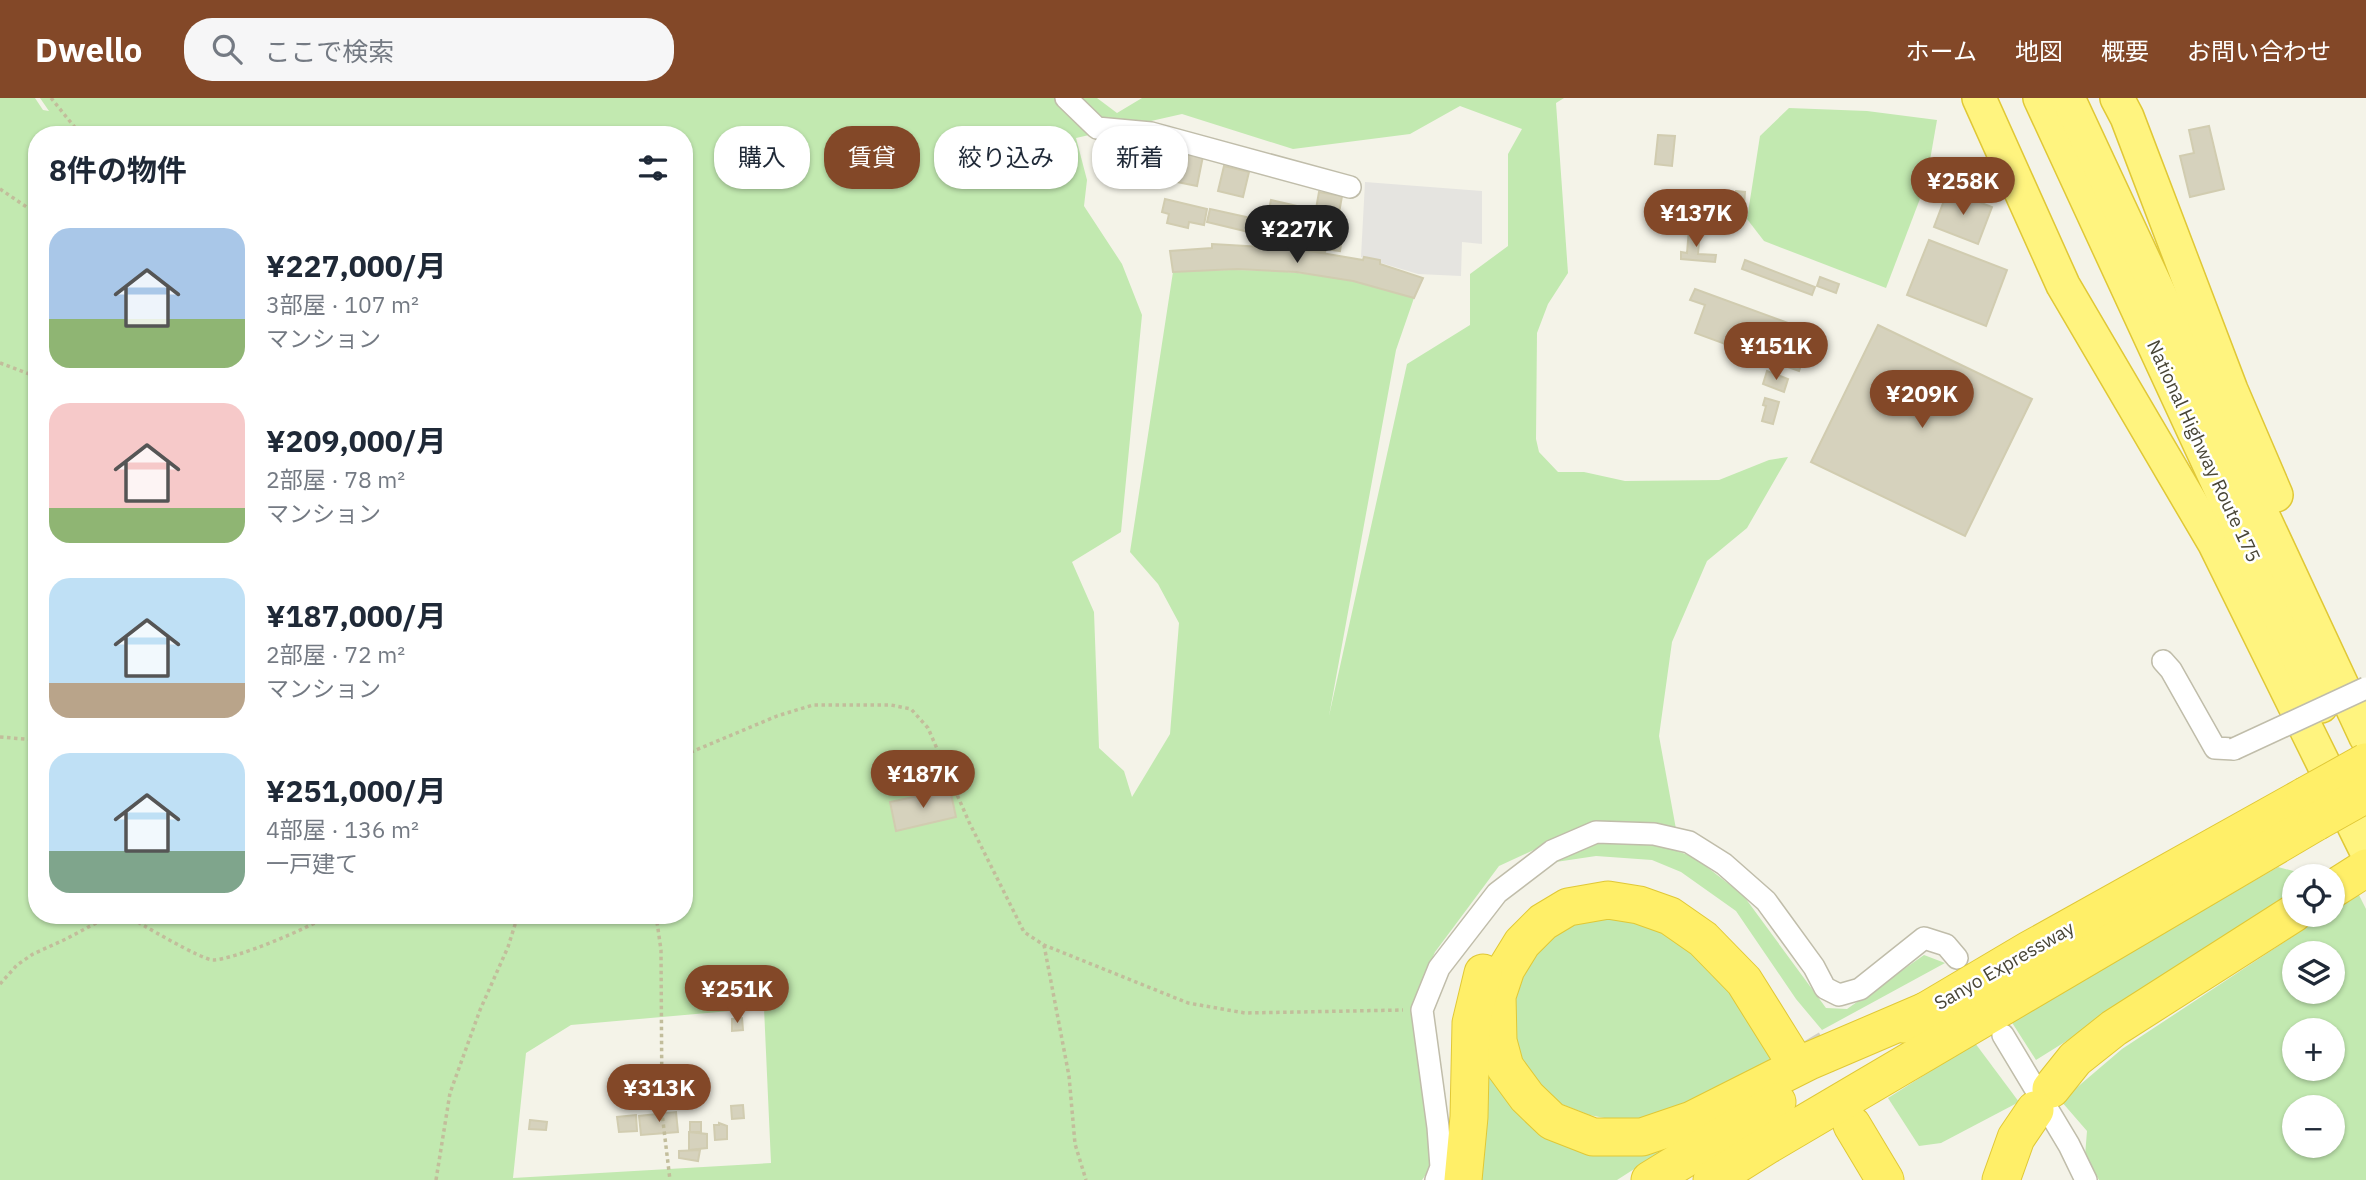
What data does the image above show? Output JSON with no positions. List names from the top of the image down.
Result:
{
  "streets": {
    "highway": ["National Highway Route 175", "Sanyo Expressway"]
  },
  "page": {
    "header": "Dwello",
    "search": "ここで検索",
    "nav": [
      "ホーム",
      "地図",
      "概要",
      "お問い合わせ"
    ],
    "chip": [
      "購入",
      "賃貸",
      "絞り込み",
      "新着"
    ],
    "heading": "8件の物件",
    "price": [
      "¥258K",
      "¥137K",
      "¥227K",
      "¥151K",
      "¥209K",
      "¥187K",
      "¥251K",
      "¥313K"
    ],
    "list": [
      {
        "name": "¥227,000/月",
        "note": "3部屋 · 107 m² · マンション"
      },
      {
        "name": "¥209,000/月",
        "note": "2部屋 · 78 m² · マンション"
      },
      {
        "name": "¥187,000/月",
        "note": "2部屋 · 72 m² · マンション"
      },
      {
        "name": "¥251,000/月",
        "note": "4部屋 · 136 m² · 一戸建て"
      }
    ],
    "map_buttons": ["+", "−"]
  }
}
